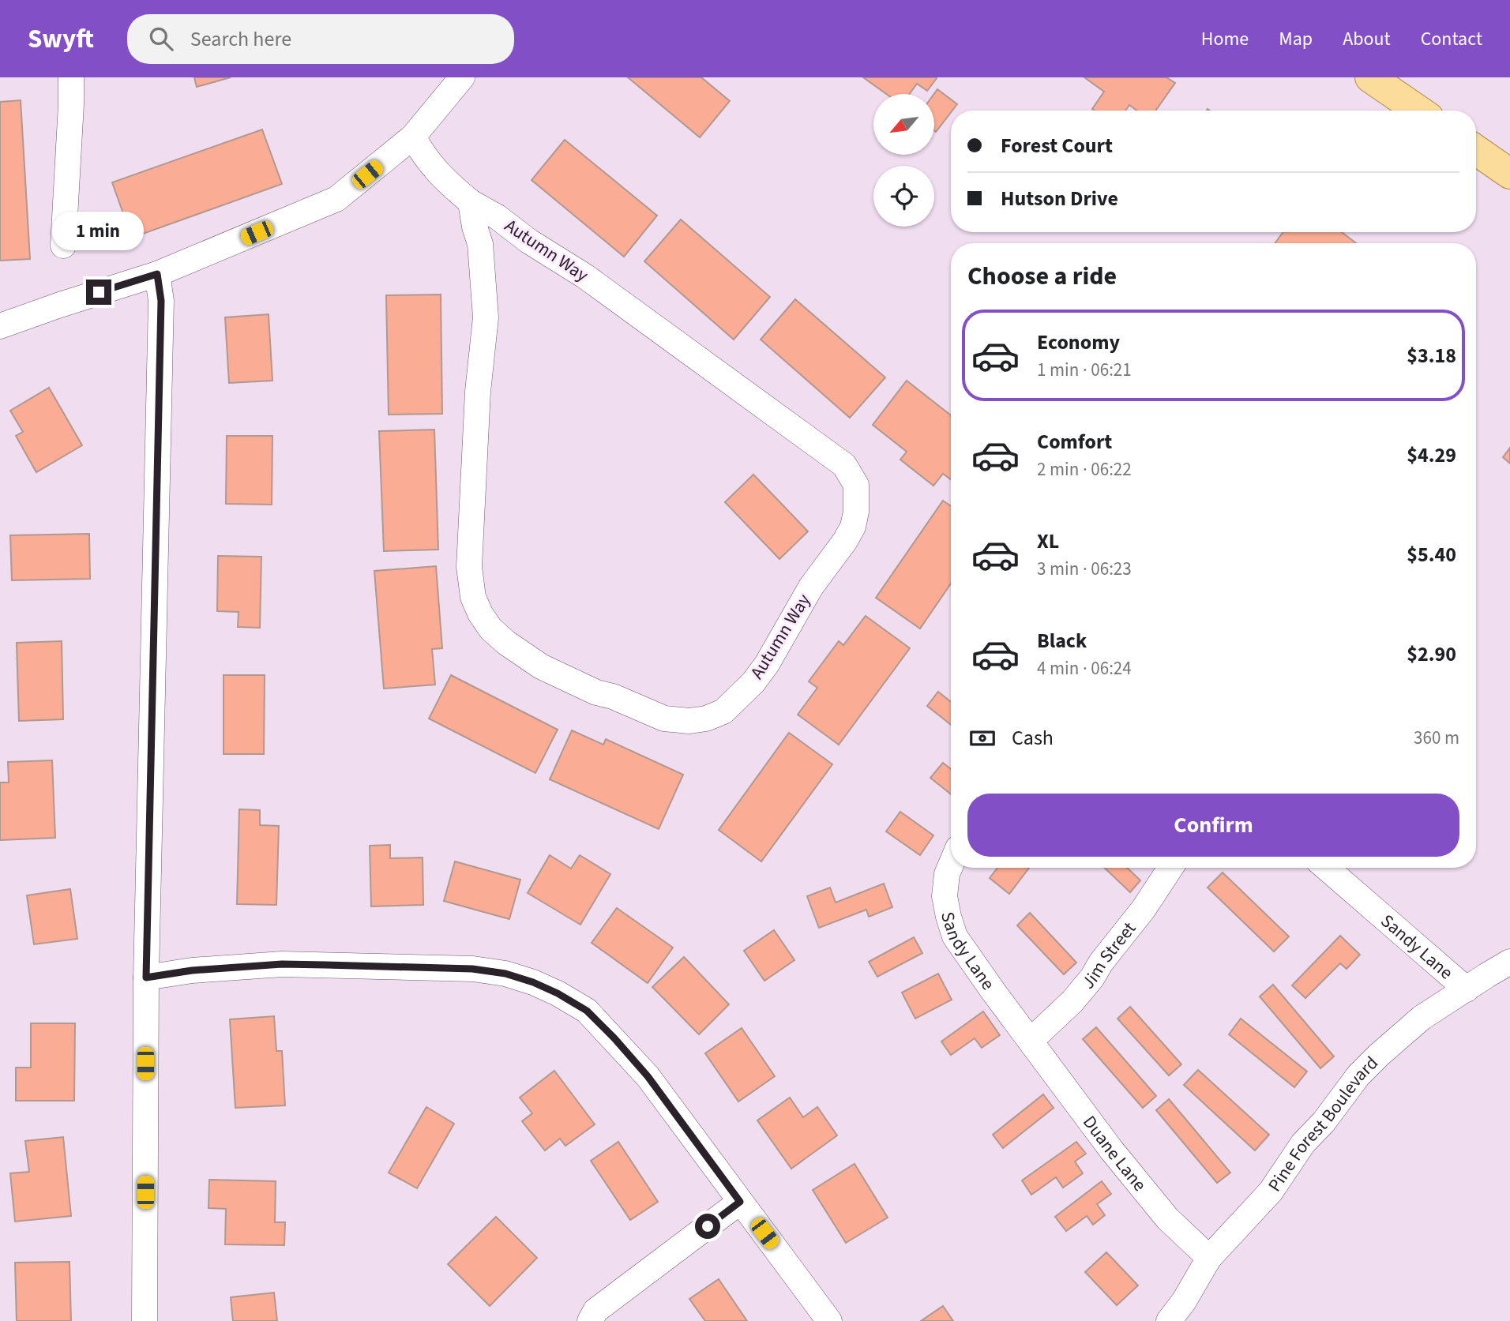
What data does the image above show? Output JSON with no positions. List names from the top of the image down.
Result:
{
  "streets": {
    "street": [
      "Autumn Way",
      "Sandy Lane",
      "Jim Street",
      "Pine Forest Boulevard",
      "Duane Lane"
    ]
  },
  "crossings": [
    ["Sandy Lane", "Jim Street"],
    ["Sandy Lane", "Pine Forest Boulevard"],
    ["Sandy Lane", "Duane Lane"],
    ["Jim Street", "Duane Lane"],
    ["Pine Forest Boulevard", "Duane Lane"]
  ],
  "north": "bottom left",
  "page": {
    "header": "Swyft",
    "search": "Search here",
    "nav": [
      "Home",
      "Map",
      "About",
      "Contact"
    ],
    "banner": ["Forest Court", "Hutson Drive"],
    "bubble": "1 min",
    "heading": "Choose a ride",
    "list": [
      {
        "name": "Economy",
        "note": "1 min · 06:21",
        "value": "$3.18"
      },
      {
        "name": "Comfort",
        "note": "2 min · 06:22",
        "value": "$4.29"
      },
      {
        "name": "XL",
        "note": "3 min · 06:23",
        "value": "$5.40"
      },
      {
        "name": "Black",
        "note": "4 min · 06:24",
        "value": "$2.90"
      }
    ],
    "pay": ["Cash", "360 m"],
    "buttons": "Confirm"
  }
}
